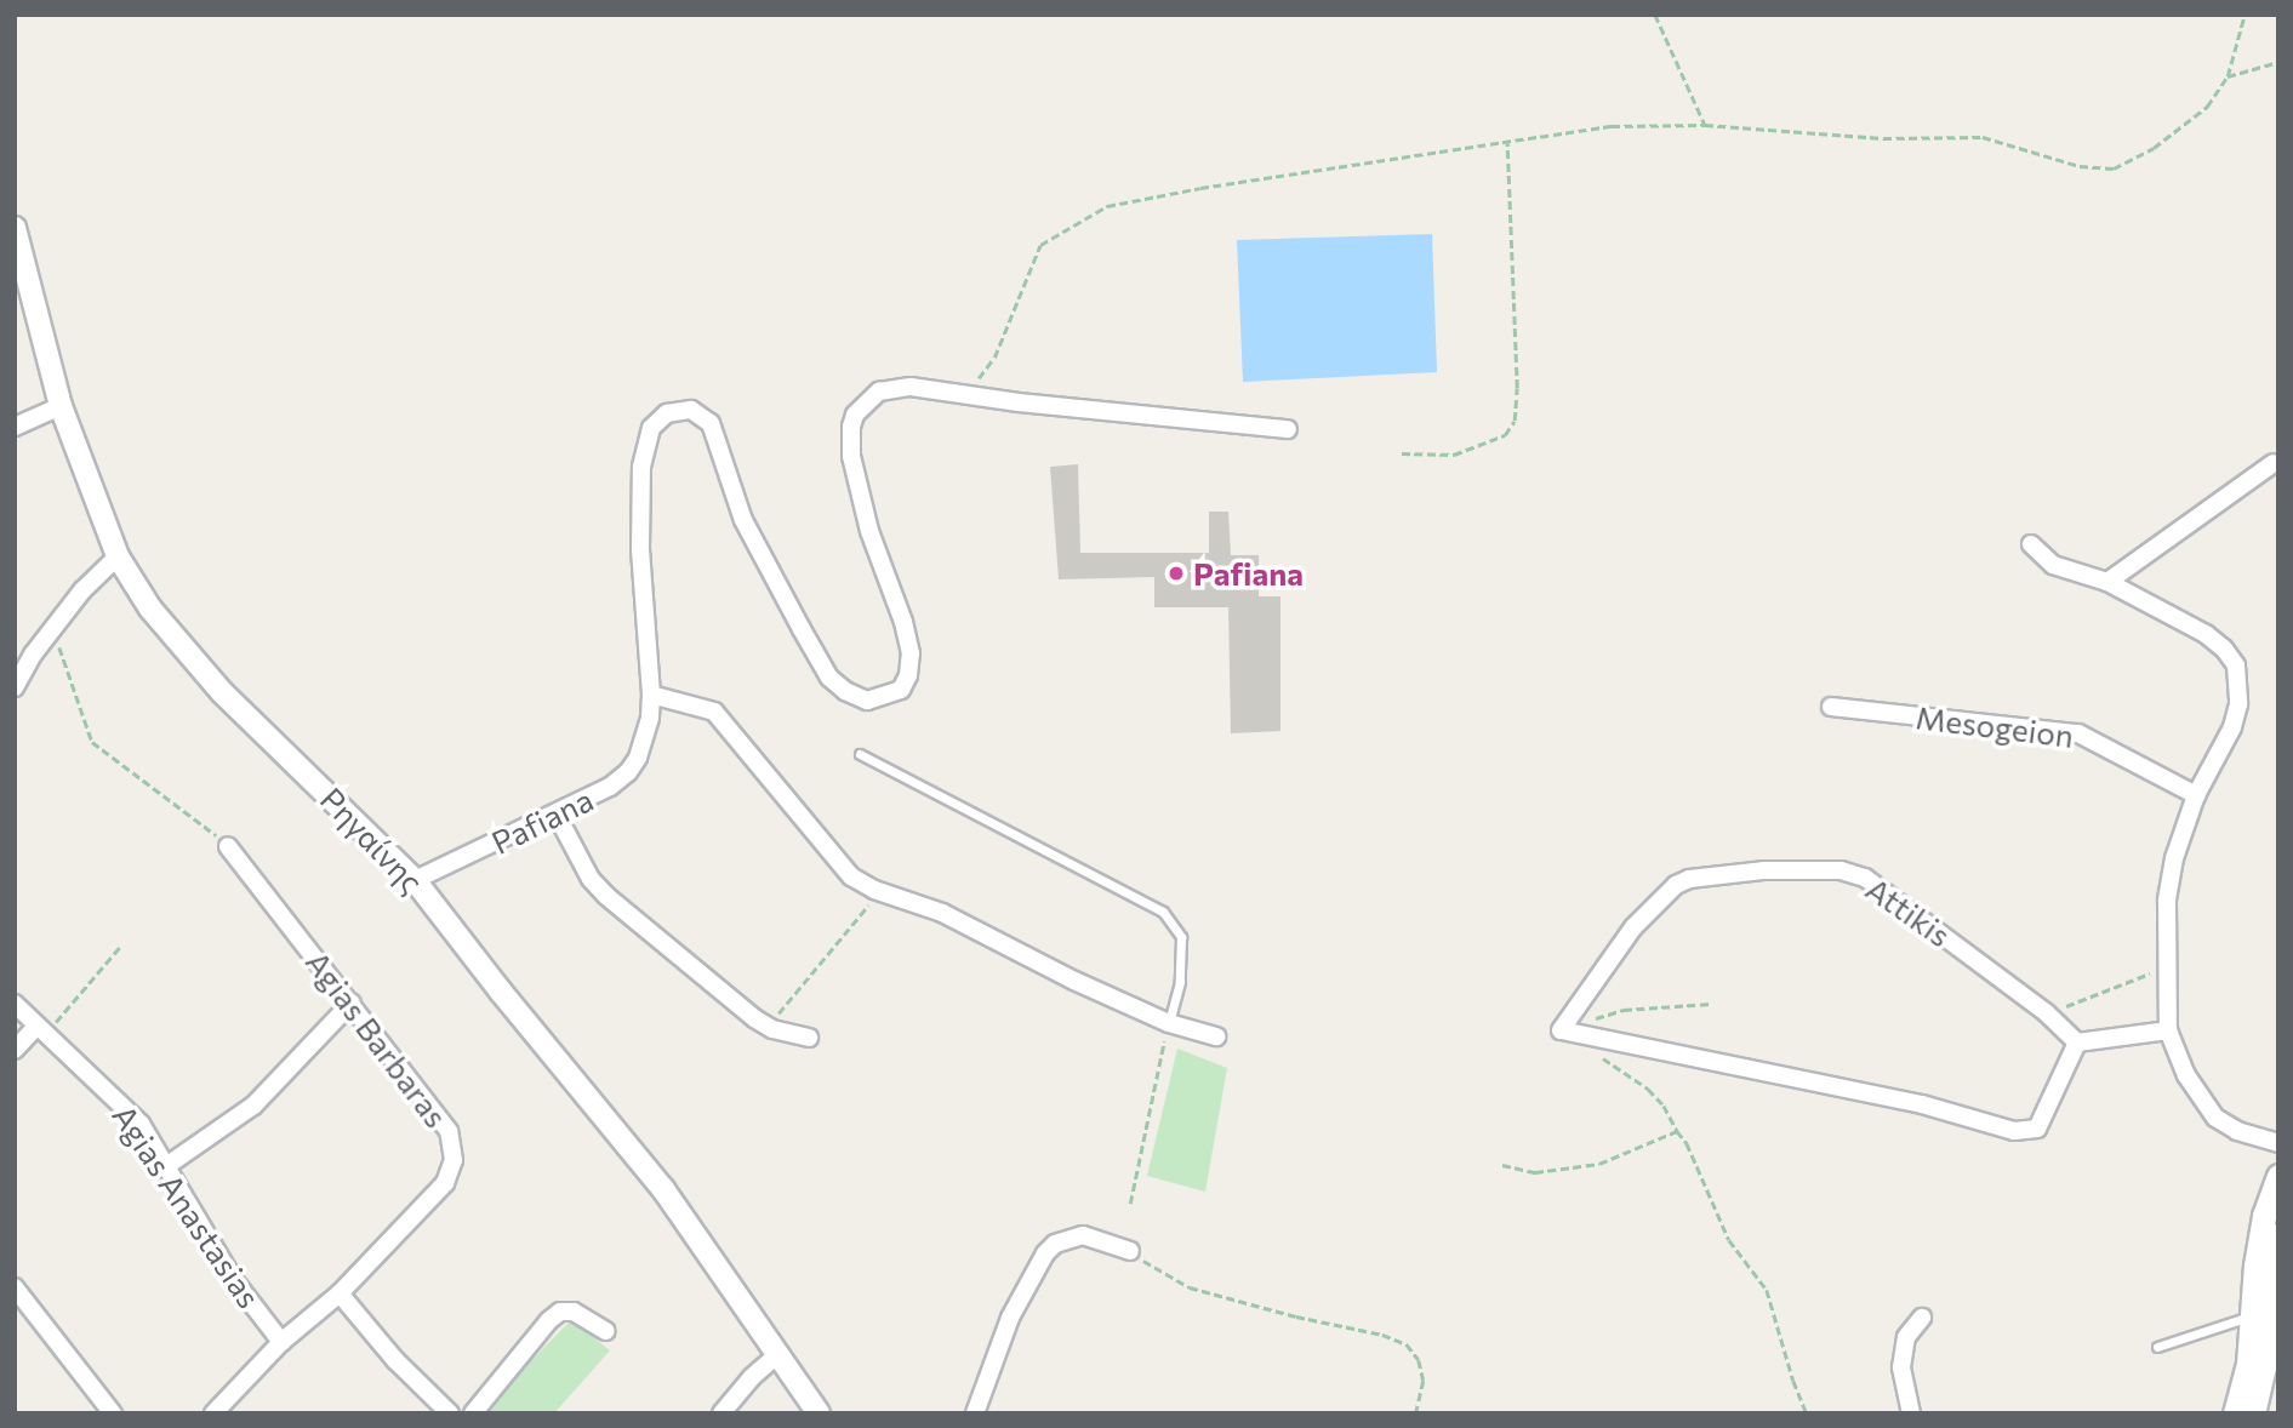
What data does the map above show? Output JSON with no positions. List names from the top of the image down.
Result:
{
  "streets": {
    "street": [
      "Mesogeion",
      "Pafiana",
      "Ρηγαίνης",
      "Attikis",
      "Agias Barbaras",
      "Agias Anastasias"
    ]
  },
  "crossings": [
    ["Pafiana", "Ρηγαίνης"],
    ["Agias Barbaras", "Agias Anastasias"]
  ],
  "places": ["Pafiana"]
}
